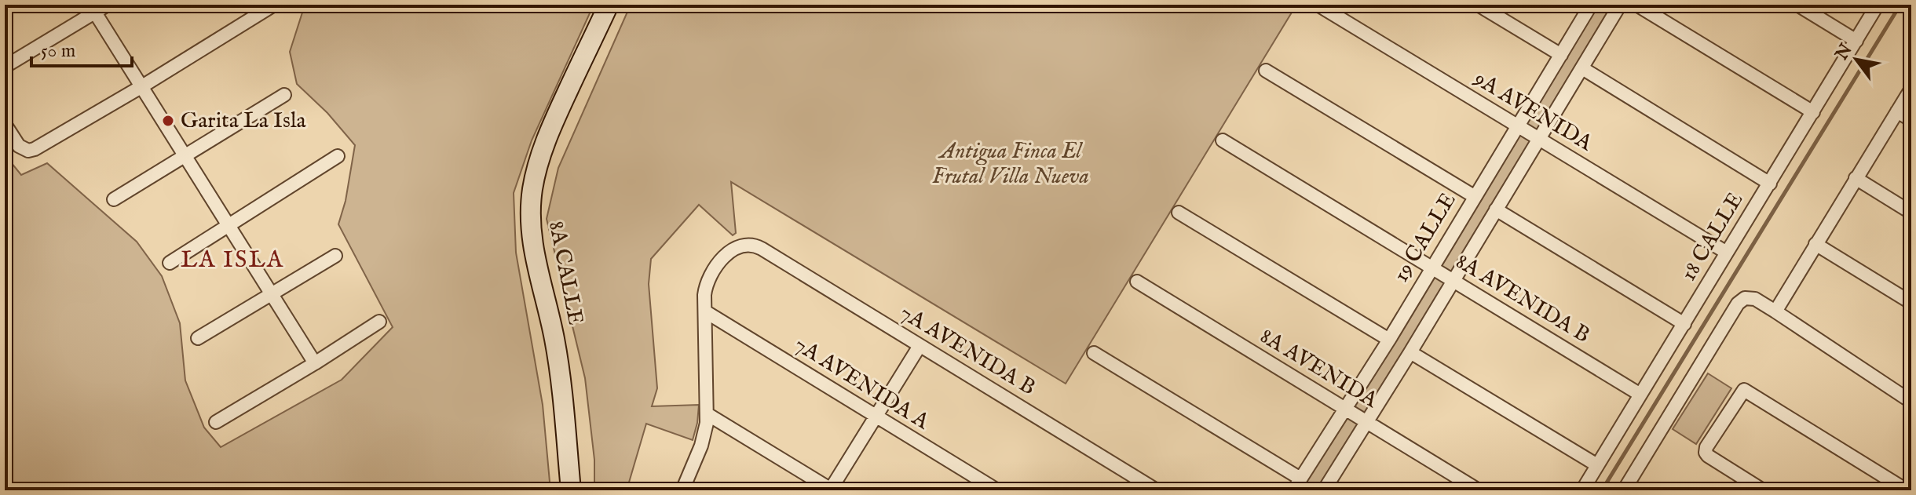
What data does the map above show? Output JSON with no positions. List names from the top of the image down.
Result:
{
  "streets": {
    "main road": ["8A CALLE"],
    "street": [
      "9A AVENIDA",
      "18 CALLE",
      "19 CALLE",
      "8A AVENIDA B",
      "7A AVENIDA B",
      "8A AVENIDA",
      "7A AVENIDA A"
    ]
  },
  "crossings": [
    ["9A AVENIDA", "18 CALLE"],
    ["9A AVENIDA", "19 CALLE"],
    ["18 CALLE", "8A AVENIDA B"],
    ["19 CALLE", "8A AVENIDA B"],
    ["19 CALLE", "8A AVENIDA"],
    ["7A AVENIDA B", "7A AVENIDA A"]
  ],
  "districts": ["LA ISLA"],
  "parks": ["Antigua Finca El Frutal Villa Nueva"],
  "places": ["Garita La Isla"],
  "scale_bar": "50 m",
  "north": "top left"
}
